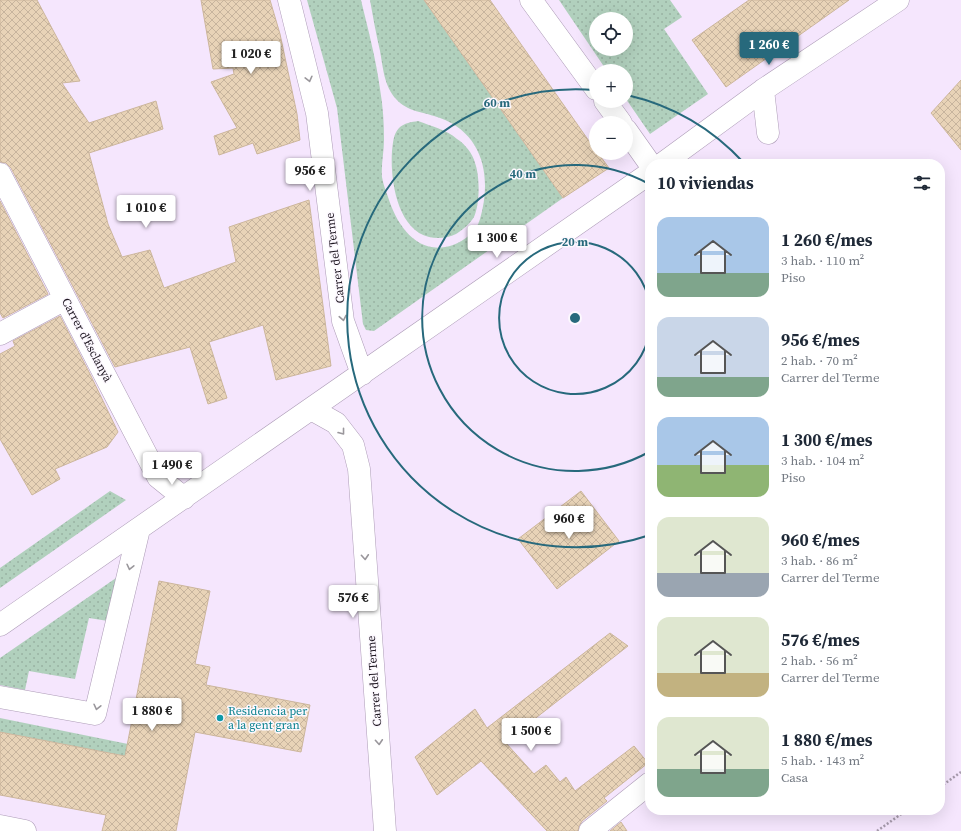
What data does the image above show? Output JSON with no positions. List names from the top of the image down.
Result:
{
  "streets": {
    "street": ["Carrer del Terme", "Carrer d'Esclanyà"]
  },
  "one_way": ["Carrer del Terme"],
  "places": ["Residencia per a la gent gran"],
  "page": {
    "map_buttons": ["+", "−"],
    "price": [
      "1 260 €",
      "1 020 €",
      "956 €",
      "1 010 €",
      "1 300 €",
      "1 490 €",
      "960 €",
      "576 €",
      "1 880 €",
      "1 500 €"
    ],
    "heading": "10 viviendas",
    "list": [
      {
        "name": "1 260 €/mes",
        "note": "3 hab. · 110 m² · Piso"
      },
      {
        "name": "956 €/mes",
        "note": "2 hab. · 70 m² · Carrer del Terme"
      },
      {
        "name": "1 300 €/mes",
        "note": "3 hab. · 104 m² · Piso"
      },
      {
        "name": "960 €/mes",
        "note": "3 hab. · 86 m² · Carrer del Terme"
      },
      {
        "name": "576 €/mes",
        "note": "2 hab. · 56 m² · Carrer del Terme"
      },
      {
        "name": "1 880 €/mes",
        "note": "5 hab. · 143 m² · Casa"
      }
    ]
  },
  "rings": ["60 m", "40 m", "20 m"]
}
